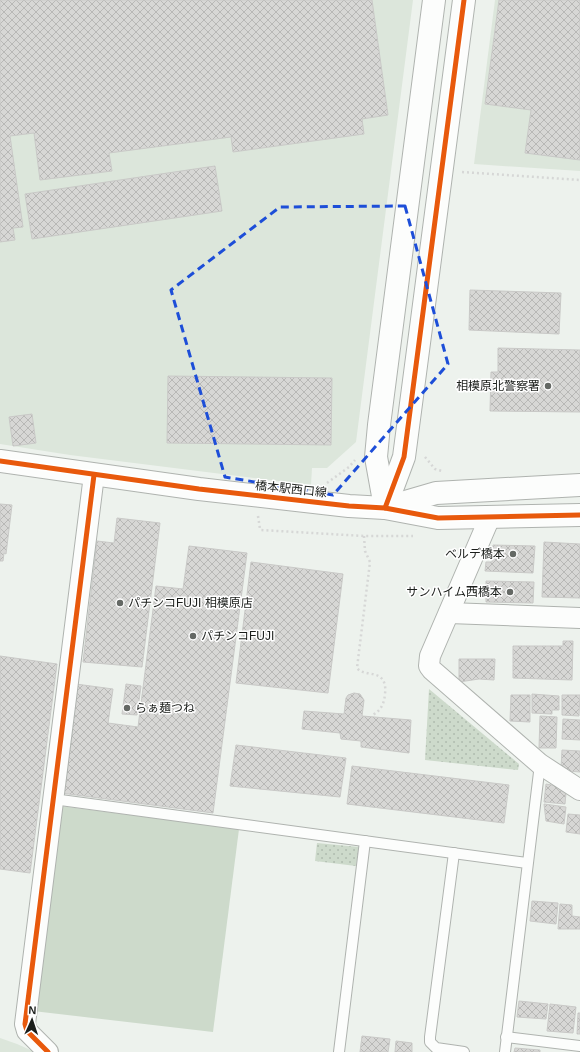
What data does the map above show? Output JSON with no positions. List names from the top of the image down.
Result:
{
  "streets": {
    "street": ["橋本駅西口線"]
  },
  "places": [
    "相模原北警察署",
    "ベルデ橋本",
    "サンハイム西橋本",
    "パチンコFUJI 相模原店",
    "パチンコFUJI",
    "らぁ麺つね"
  ],
  "north": "top"
}
